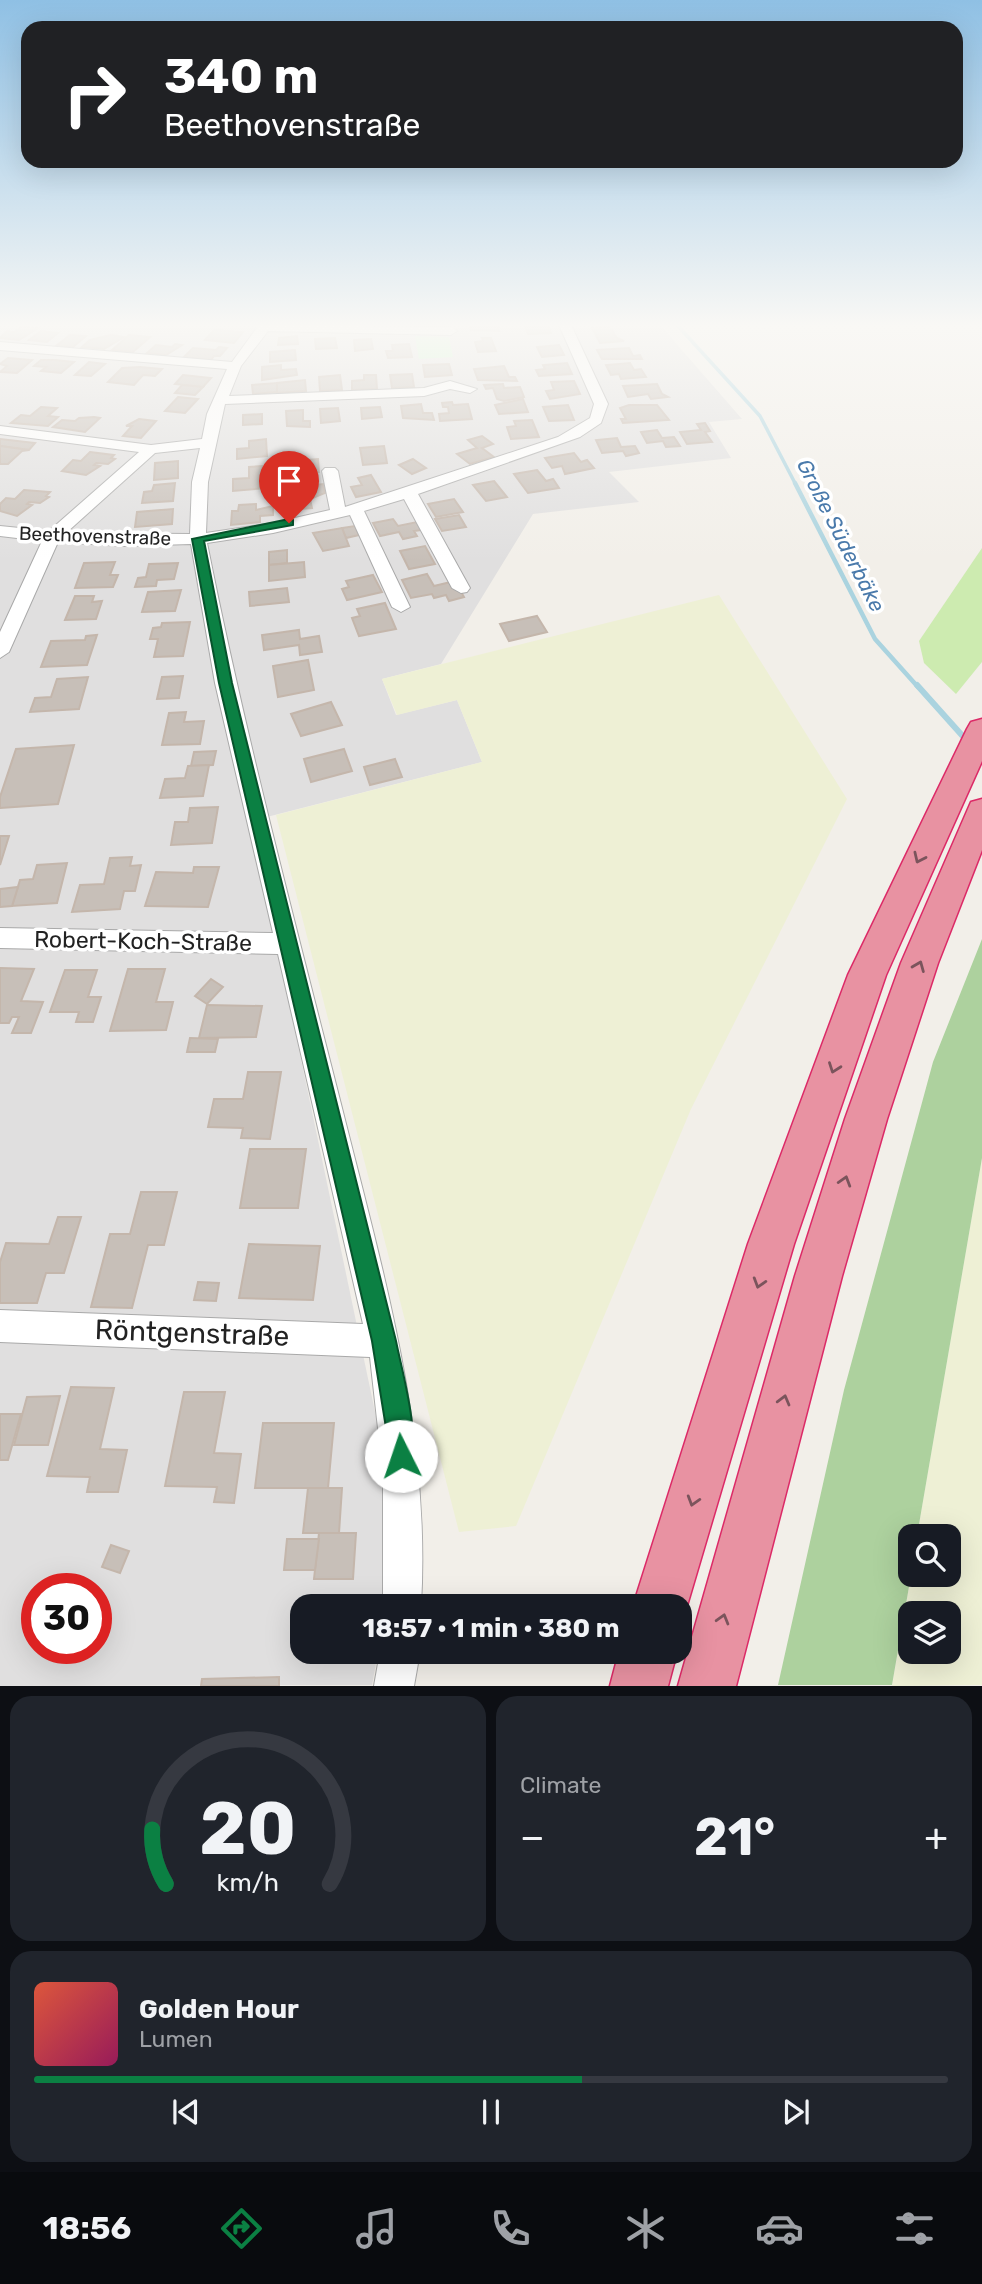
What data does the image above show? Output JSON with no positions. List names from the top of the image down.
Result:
{
  "streets": {
    "street": ["Beethovenstraße", "Robert-Koch-Straße", "Röntgenstraße"]
  },
  "water": ["Große Süderbäke"],
  "page": {
    "turn": ["340 m", "Beethovenstraße"],
    "limit": "30",
    "trip": "18:57 · 1 min · 380 m",
    "tile": "Climate",
    "heat": ["−", "21°", "+"],
    "song": ["Golden Hour", "Lumen"],
    "tabs": "18:56",
    "gauge": ["20", "km/h"]
  }
}
